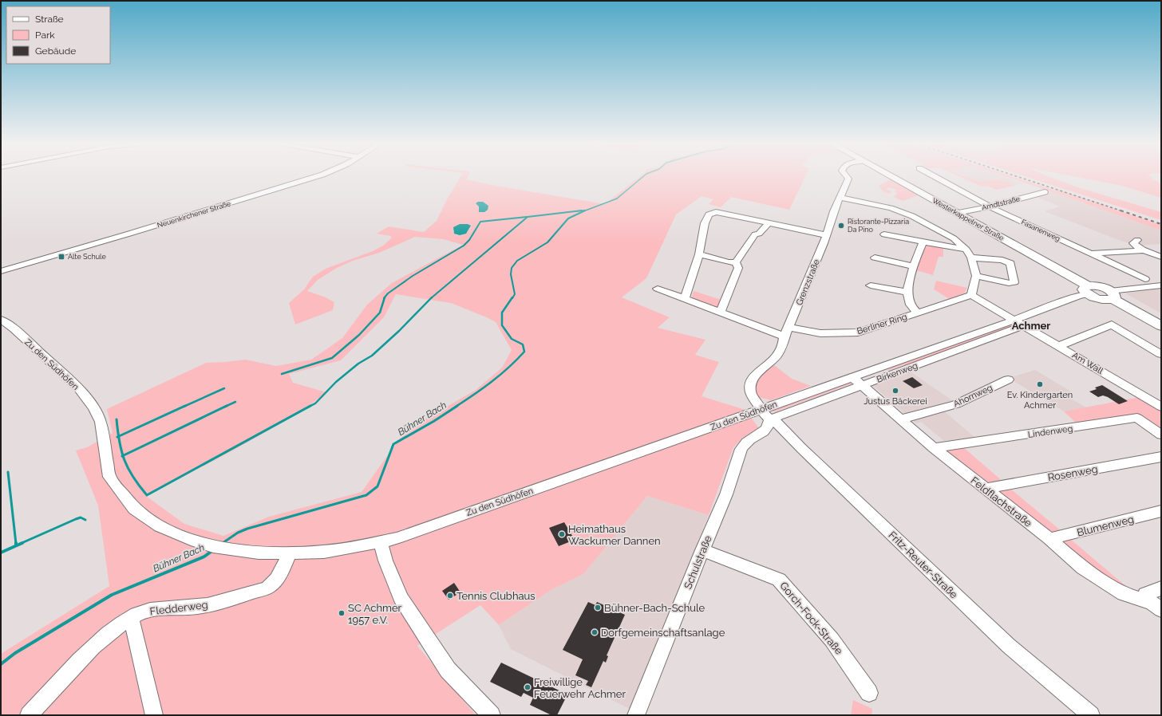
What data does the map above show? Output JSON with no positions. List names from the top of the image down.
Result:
{
  "streets": {
    "main road": ["Westerkappelner Straße"],
    "street": [
      "Arndtstraße",
      "Neuenkirchener Straße",
      "Fasanenweg",
      "Grenzstraße",
      "Berliner Ring",
      "Am Wall",
      "Zu den Südhöfen",
      "Birkenweg",
      "Ahornweg",
      "Lindenweg",
      "Rosenweg",
      "Feldflachstraße",
      "Blumenweg",
      "Schulstraße",
      "Fritz-Reuter-Straße",
      "Fledderweg",
      "Gorch-Fock-Straße"
    ]
  },
  "crossings": [
    ["Arndtstraße", "Westerkappelner Straße"],
    ["Arndtstraße", "Fasanenweg"],
    ["Grenzstraße", "Berliner Ring"],
    ["Grenzstraße", "Zu den Südhöfen"],
    ["Grenzstraße", "Birkenweg"],
    ["Grenzstraße", "Schulstraße"],
    ["Grenzstraße", "Fritz-Reuter-Straße"],
    ["Am Wall", "Birkenweg"],
    ["Zu den Südhöfen", "Birkenweg"],
    ["Zu den Südhöfen", "Schulstraße"],
    ["Zu den Südhöfen", "Fritz-Reuter-Straße"],
    ["Zu den Südhöfen", "Fledderweg"],
    ["Birkenweg", "Feldflachstraße"],
    ["Birkenweg", "Schulstraße"],
    ["Birkenweg", "Fritz-Reuter-Straße"],
    ["Ahornweg", "Feldflachstraße"],
    ["Lindenweg", "Feldflachstraße"],
    ["Rosenweg", "Feldflachstraße"],
    ["Feldflachstraße", "Blumenweg"],
    ["Schulstraße", "Fritz-Reuter-Straße"],
    ["Schulstraße", "Gorch-Fock-Straße"]
  ],
  "districts": ["Achmer"],
  "water": ["Bühner Bach"],
  "places": {
    "other": [
      "Ristorante-Pizzaria Da Pino",
      "Ev. Kindergarten Achmer",
      "Justus Bäckerei",
      "Heimathaus Wackumer Dannen",
      "Tennis Clubhaus",
      "Bühner-Bach-Schule",
      "SC Achmer 1957 e.V.",
      "Dorfgemeinschaftsanlage",
      "Freiwillige Feuerwehr Achmer"
    ],
    "transit": ["Alte Schule"]
  },
  "legend": ["Straße", "Park", "Gebäude"]
}
